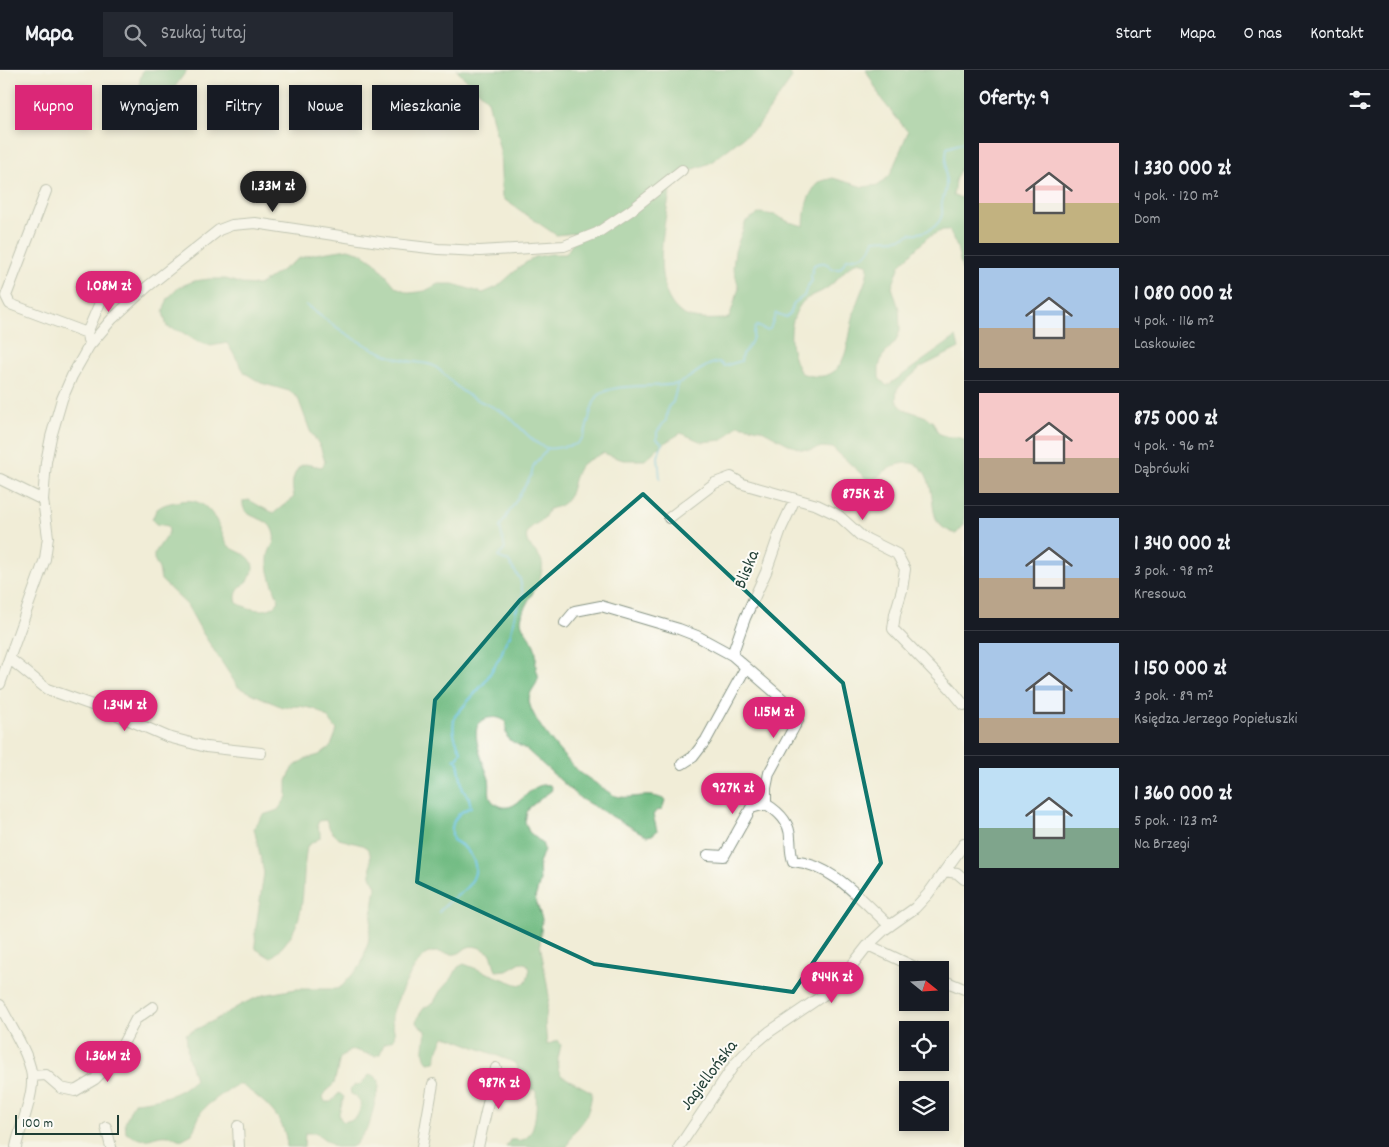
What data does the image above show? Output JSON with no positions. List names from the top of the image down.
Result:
{
  "streets": {
    "street": ["Bliska", "Jagiellońska"]
  },
  "scale_bar": "100 m",
  "north": "right",
  "page": {
    "header": "Mapa",
    "search": "Szukaj tutaj",
    "nav": [
      "Start",
      "Mapa",
      "O nas",
      "Kontakt"
    ],
    "heading": "Oferty: 9",
    "chip": [
      "Kupno",
      "Wynajem",
      "Filtry",
      "Nowe",
      "Mieszkanie"
    ],
    "list": [
      {
        "name": "1 330 000 zł",
        "note": "4 pok. · 120 m² · Dom"
      },
      {
        "name": "1 080 000 zł",
        "note": "4 pok. · 116 m² · Laskowiec"
      },
      {
        "name": "875 000 zł",
        "note": "4 pok. · 96 m² · Dąbrówki"
      },
      {
        "name": "1 340 000 zł",
        "note": "3 pok. · 98 m² · Kresowa"
      },
      {
        "name": "1 150 000 zł",
        "note": "3 pok. · 89 m² · Księdza Jerzego Popiełuszki"
      },
      {
        "name": "1 360 000 zł",
        "note": "5 pok. · 123 m² · Na Brzegi"
      }
    ],
    "price": [
      "1.33M zł",
      "1.08M zł",
      "875K zł",
      "1.34M zł",
      "1.15M zł",
      "927K zł",
      "844K zł",
      "1.36M zł",
      "987K zł"
    ],
    "scale": "100 m"
  }
}
